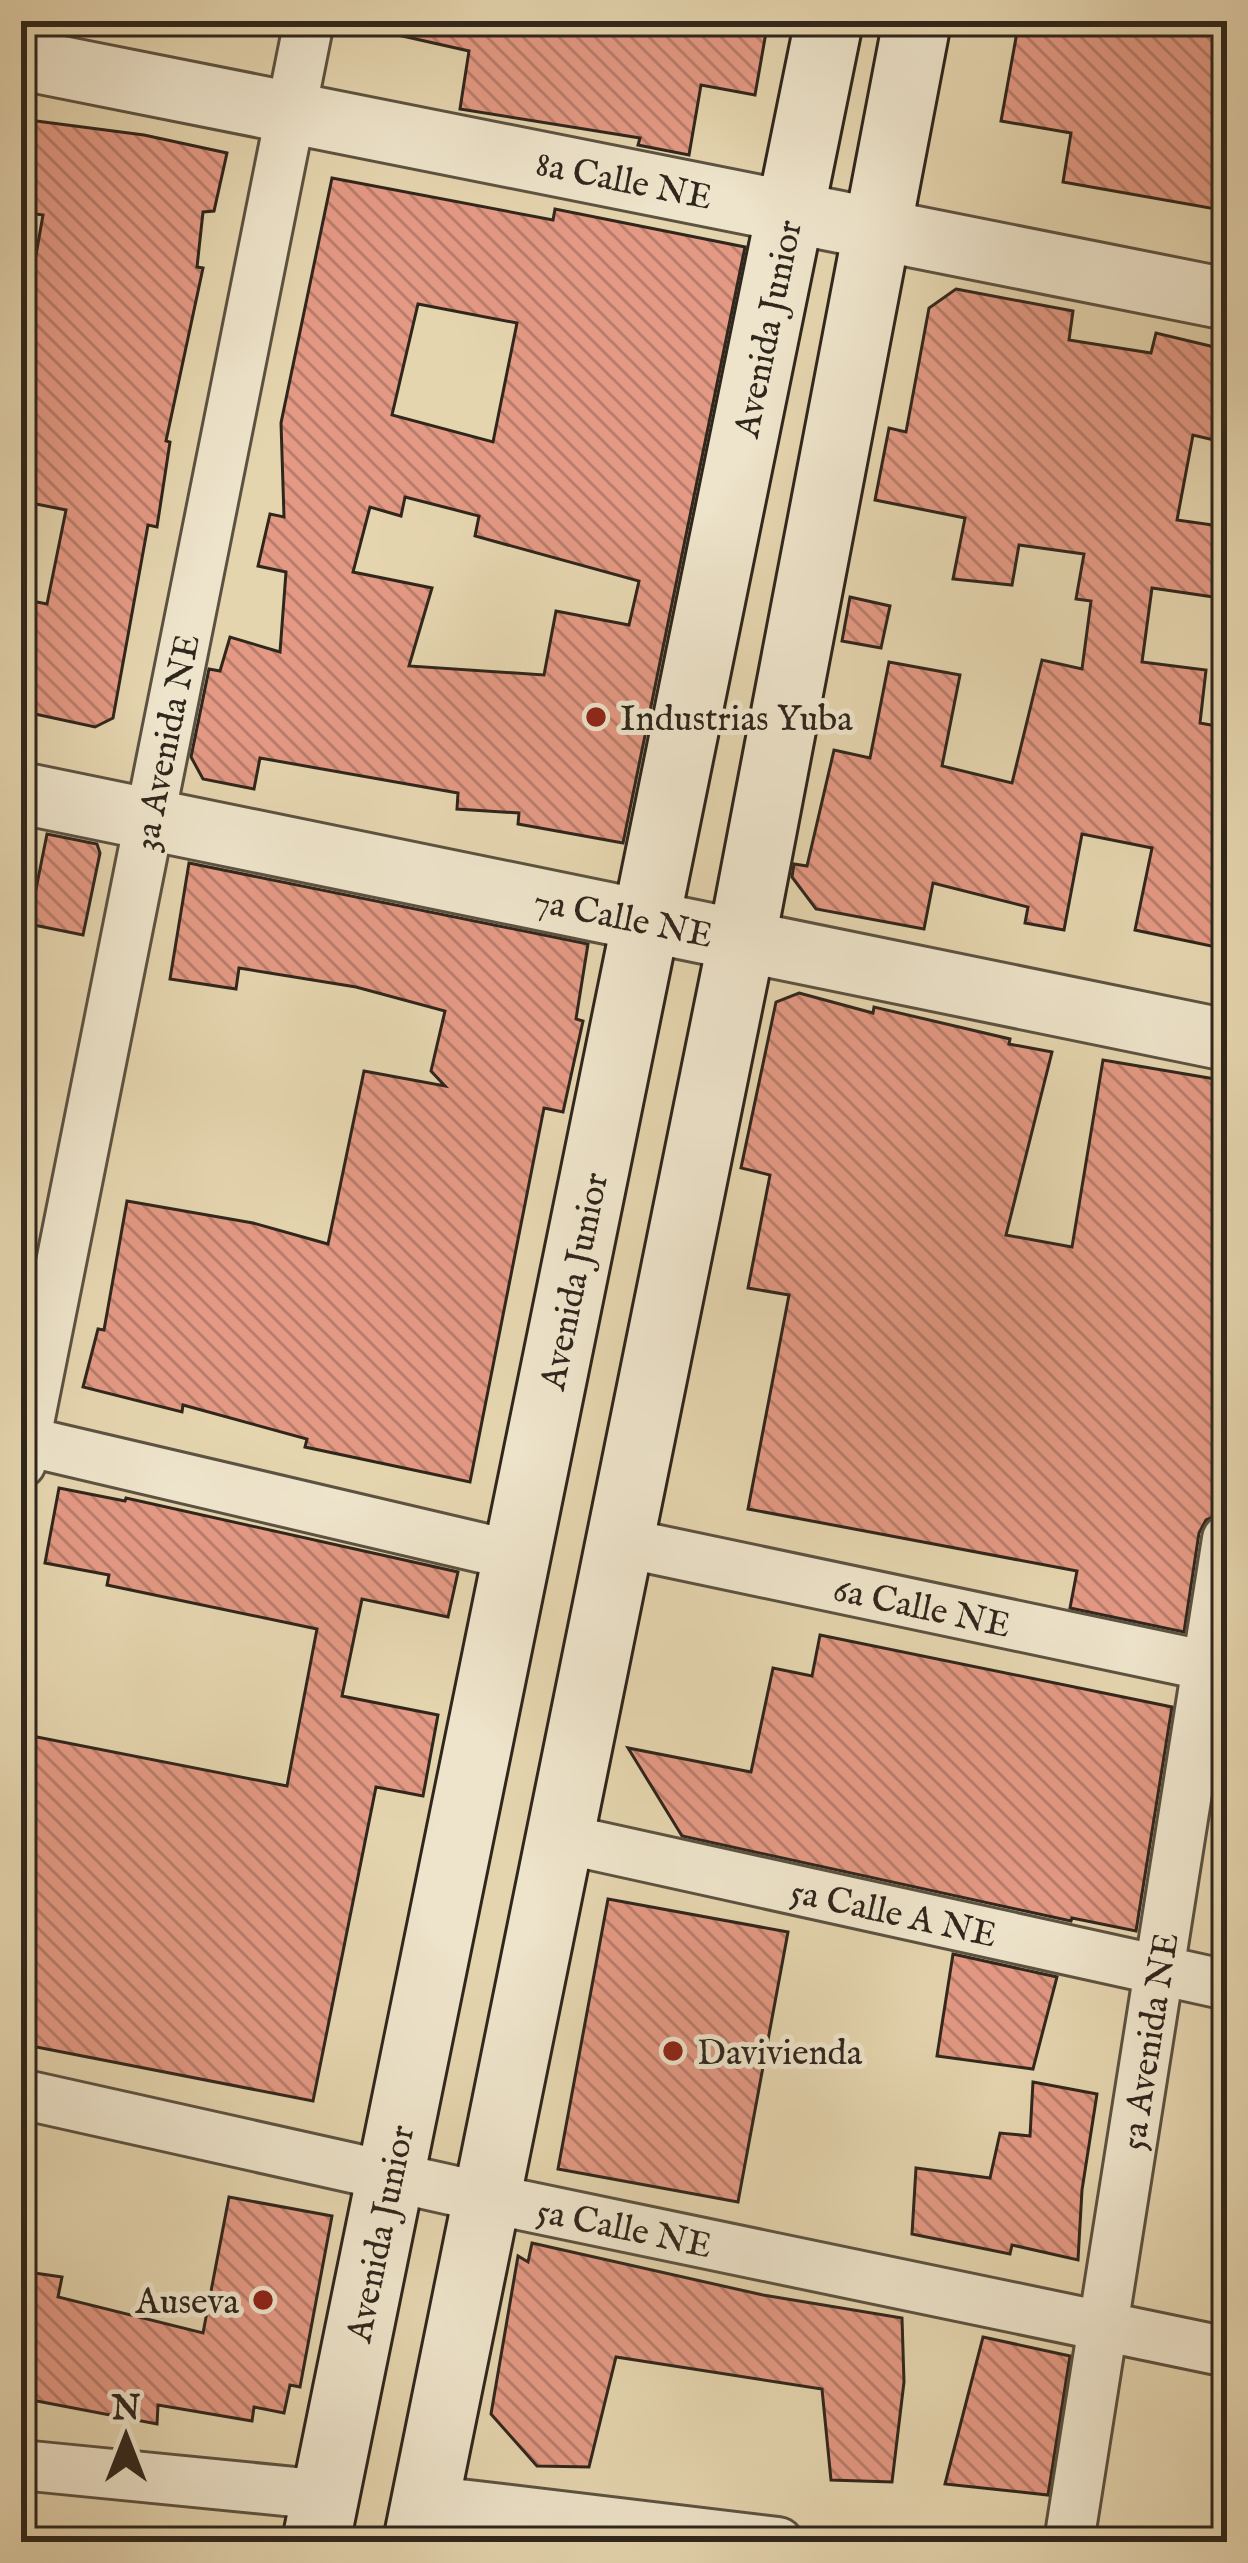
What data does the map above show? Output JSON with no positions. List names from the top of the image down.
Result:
{
  "streets": {
    "main road": ["Avenida Junior"],
    "street": [
      "8a Calle NE",
      "3a Avenida NE",
      "7a Calle NE",
      "6a Calle NE",
      "5a Calle A NE",
      "5a Avenida NE",
      "5a Calle NE"
    ]
  },
  "crossings": [
    ["8a Calle NE", "Avenida Junior"],
    ["8a Calle NE", "3a Avenida NE"],
    ["Avenida Junior", "7a Calle NE"],
    ["Avenida Junior", "5a Calle NE"],
    ["3a Avenida NE", "7a Calle NE"],
    ["6a Calle NE", "5a Avenida NE"],
    ["5a Calle A NE", "5a Avenida NE"],
    ["5a Avenida NE", "5a Calle NE"]
  ],
  "places": ["Industrias Yuba", "Davivienda", "Auseva"],
  "north": "top"
}
